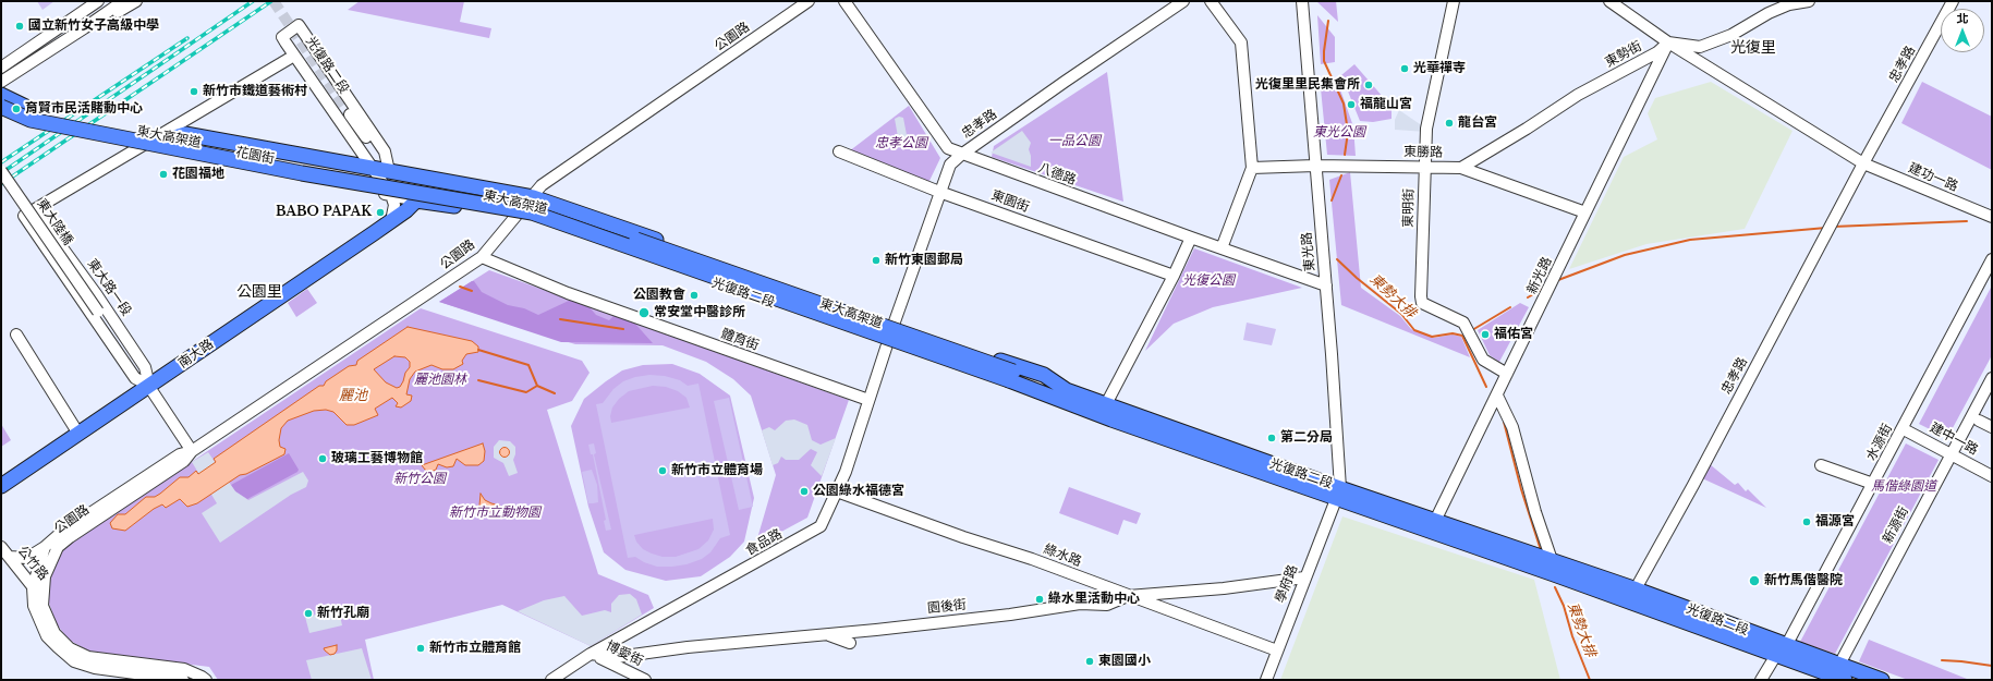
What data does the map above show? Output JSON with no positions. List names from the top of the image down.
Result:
{
  "streets": {
    "main road": ["光復路二段", "東大高架道", "南大路"],
    "street": [
      "公園路",
      "東勢街",
      "忠孝路",
      "東勝路",
      "花園街",
      "八德路",
      "建功一路",
      "東園街",
      "東明街",
      "東大陸橋",
      "東光路",
      "新光路",
      "東大路一段",
      "體育街",
      "建中一路",
      "水源街",
      "新源街",
      "食品路",
      "綠水路",
      "公竹路",
      "學府路",
      "園後街",
      "博愛街"
    ]
  },
  "crossings": [
    ["公園路", "光復路二段"],
    ["公園路", "東大路一段"],
    ["公園路", "體育街"],
    ["公園路", "公竹路"],
    ["東勢街", "東勝路"],
    ["東勢街", "新光路"],
    ["忠孝路", "光復路二段"],
    ["忠孝路", "八德路"],
    ["忠孝路", "建功一路"],
    ["忠孝路", "東園街"],
    ["忠孝路", "食品路"],
    ["光復路二段", "東大高架道"],
    ["光復路二段", "花園街"],
    ["光復路二段", "東光路"],
    ["光復路二段", "新光路"],
    ["光復路二段", "南大路"],
    ["光復路二段", "水源街"],
    ["光復路二段", "新源街"],
    ["光復路二段", "食品路"],
    ["光復路二段", "學府路"],
    ["東勝路", "東明街"],
    ["東勝路", "東光路"],
    ["東勝路", "新光路"],
    ["八德路", "東光路"],
    ["東明街", "新光路"],
    ["東大陸橋", "東大路一段"],
    ["東光路", "學府路"],
    ["東大路一段", "南大路"],
    ["體育街", "食品路"],
    ["建中一路", "水源街"],
    ["建中一路", "新源街"],
    ["食品路", "綠水路"],
    ["食品路", "園後街"],
    ["食品路", "博愛街"],
    ["綠水路", "學府路"],
    ["綠水路", "園後街"],
    ["學府路", "園後街"],
    ["園後街", "博愛街"]
  ],
  "districts": ["光復里", "公園里"],
  "water": ["東勢大排", "麗池"],
  "parks": [
    "東光公園",
    "一品公園",
    "忠孝公園",
    "光復公園",
    "麗池園林",
    "新竹公園",
    "馬偕綠園道",
    "新竹市立動物園"
  ],
  "places": [
    "國立新竹女子高級中學",
    "光華禪寺",
    "光復里里民集會所",
    "新竹市鐵道藝術村",
    "福龍山宮",
    "育賢市民活賭動中心",
    "龍台宮",
    "花園福地",
    "BABO PAPAK",
    "新竹東園郵局",
    "公園教會",
    "常安堂中醫診所",
    "福佑宮",
    "第二分局",
    "玻璃工藝博物館",
    "新竹市立體育場",
    "公園綠水福德宮",
    "福源宮",
    "新竹馬偕醫院",
    "綠水里活動中心",
    "新竹孔廟",
    "新竹市立體育館",
    "東園國小"
  ],
  "north": "top"
}
